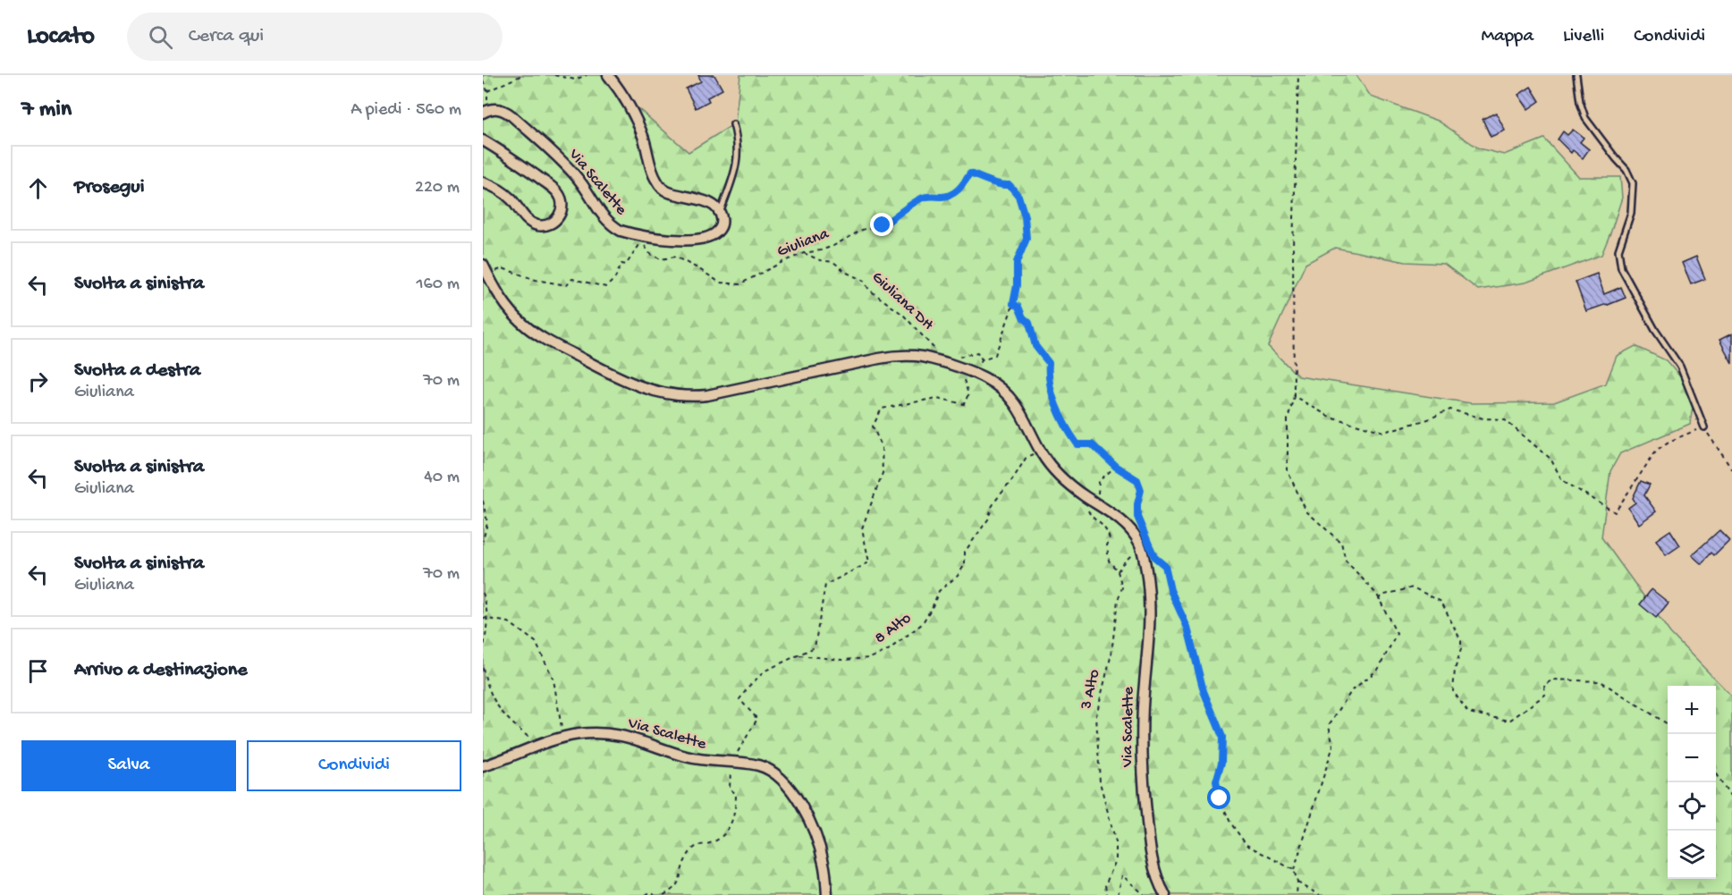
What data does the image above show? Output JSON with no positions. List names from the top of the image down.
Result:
{
  "streets": {
    "street": ["Via Scalette"],
    "path": [
      "Giuliana",
      "Giuliana DH",
      "8 Alto",
      "3 Alto"
    ]
  },
  "crossings": [
    ["Via Scalette", "Giuliana"],
    ["Via Scalette", "8 Alto"],
    ["Via Scalette", "3 Alto"],
    ["Giuliana", "Giuliana DH"]
  ],
  "page": {
    "header": "Locato",
    "search": "Cerca qui",
    "nav": ["Mappa", "Livelli", "Condividi"],
    "heading": ["7 min", "A piedi · 560 m"],
    "list": [
      ["Prosegui", "220 m"],
      ["Svolta a sinistra", "160 m"],
      ["Svolta a destra", "Giuliana", "70 m"],
      ["Svolta a sinistra", "Giuliana", "40 m"],
      ["Svolta a sinistra", "Giuliana", "70 m"],
      "Arrivo a destinazione"
    ],
    "map_buttons": ["+", "−"],
    "buttons": ["Salva", "Condividi"]
  }
}
